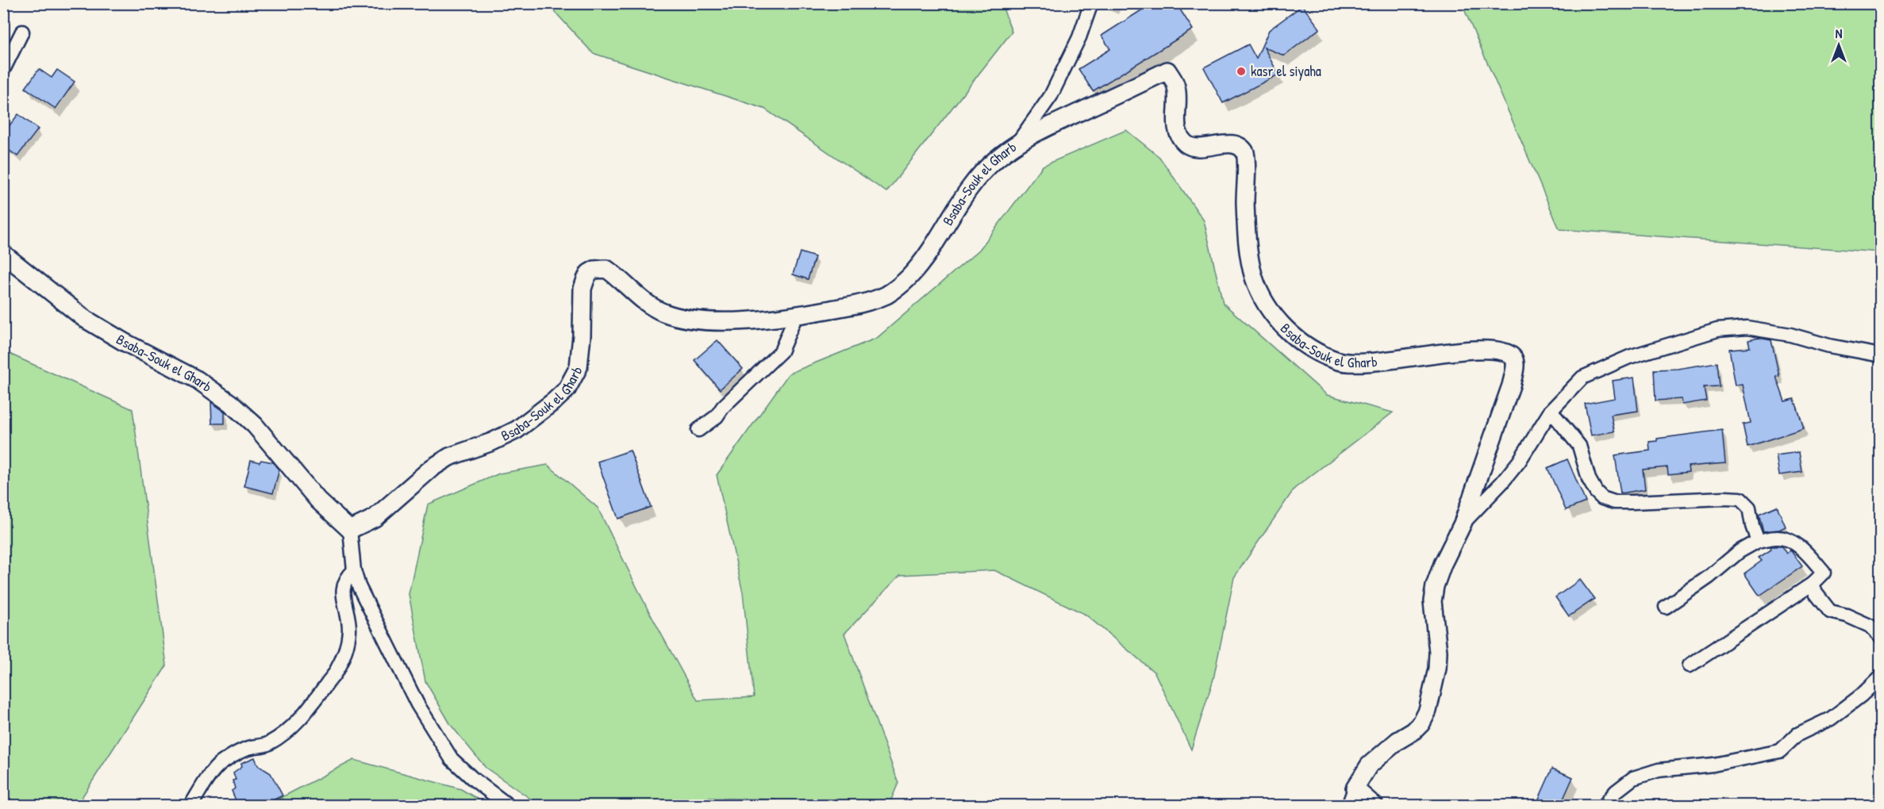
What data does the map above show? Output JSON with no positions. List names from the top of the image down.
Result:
{
  "streets": {
    "street": ["Bsaba-Souk el Gharb"]
  },
  "places": ["kasr el siyaha"],
  "north": "top"
}
